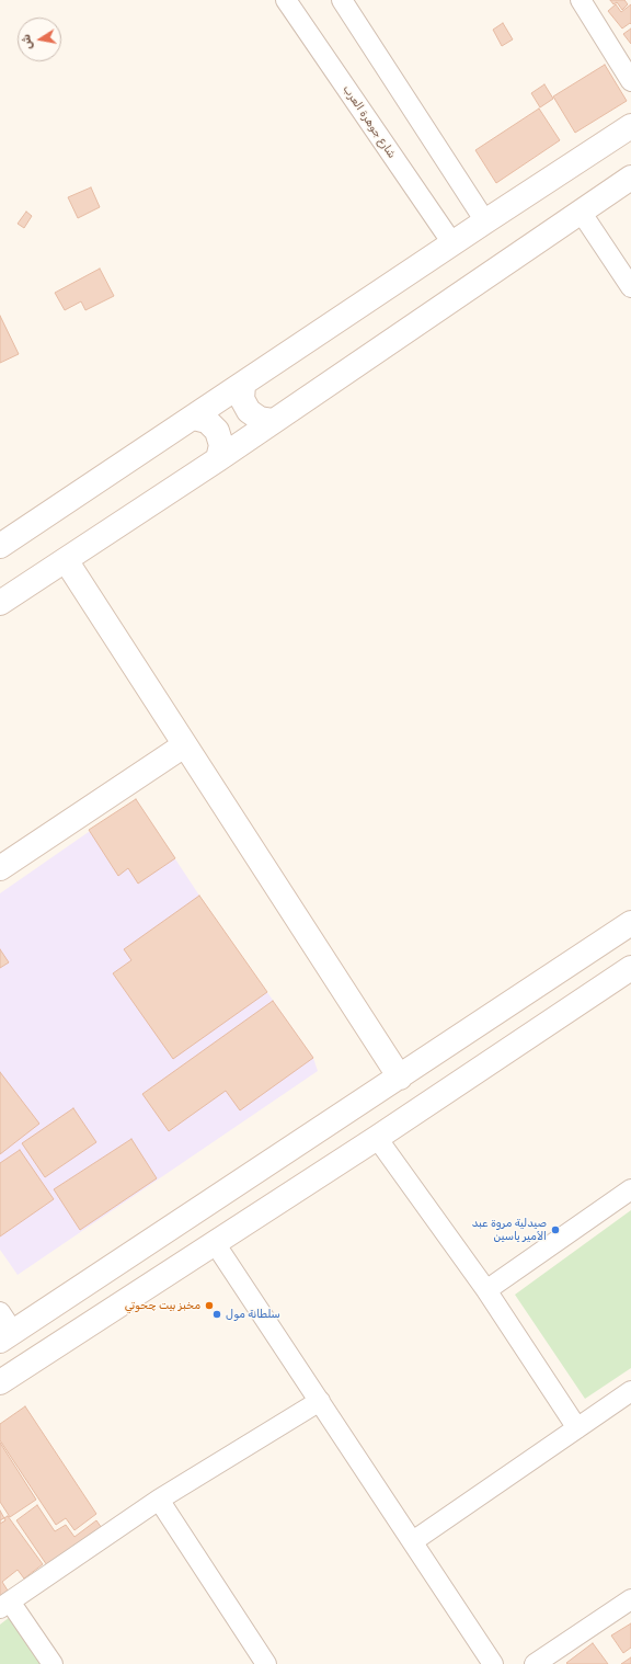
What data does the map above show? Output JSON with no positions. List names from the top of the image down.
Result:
{
  "streets": {
    "street": ["شارع جوهرة العرب"]
  },
  "places": ["صيدلية مروة عبد الأمير ياسين", "مخبز بيت چحوتي", "سلطانة مول"],
  "north": "left"
}
